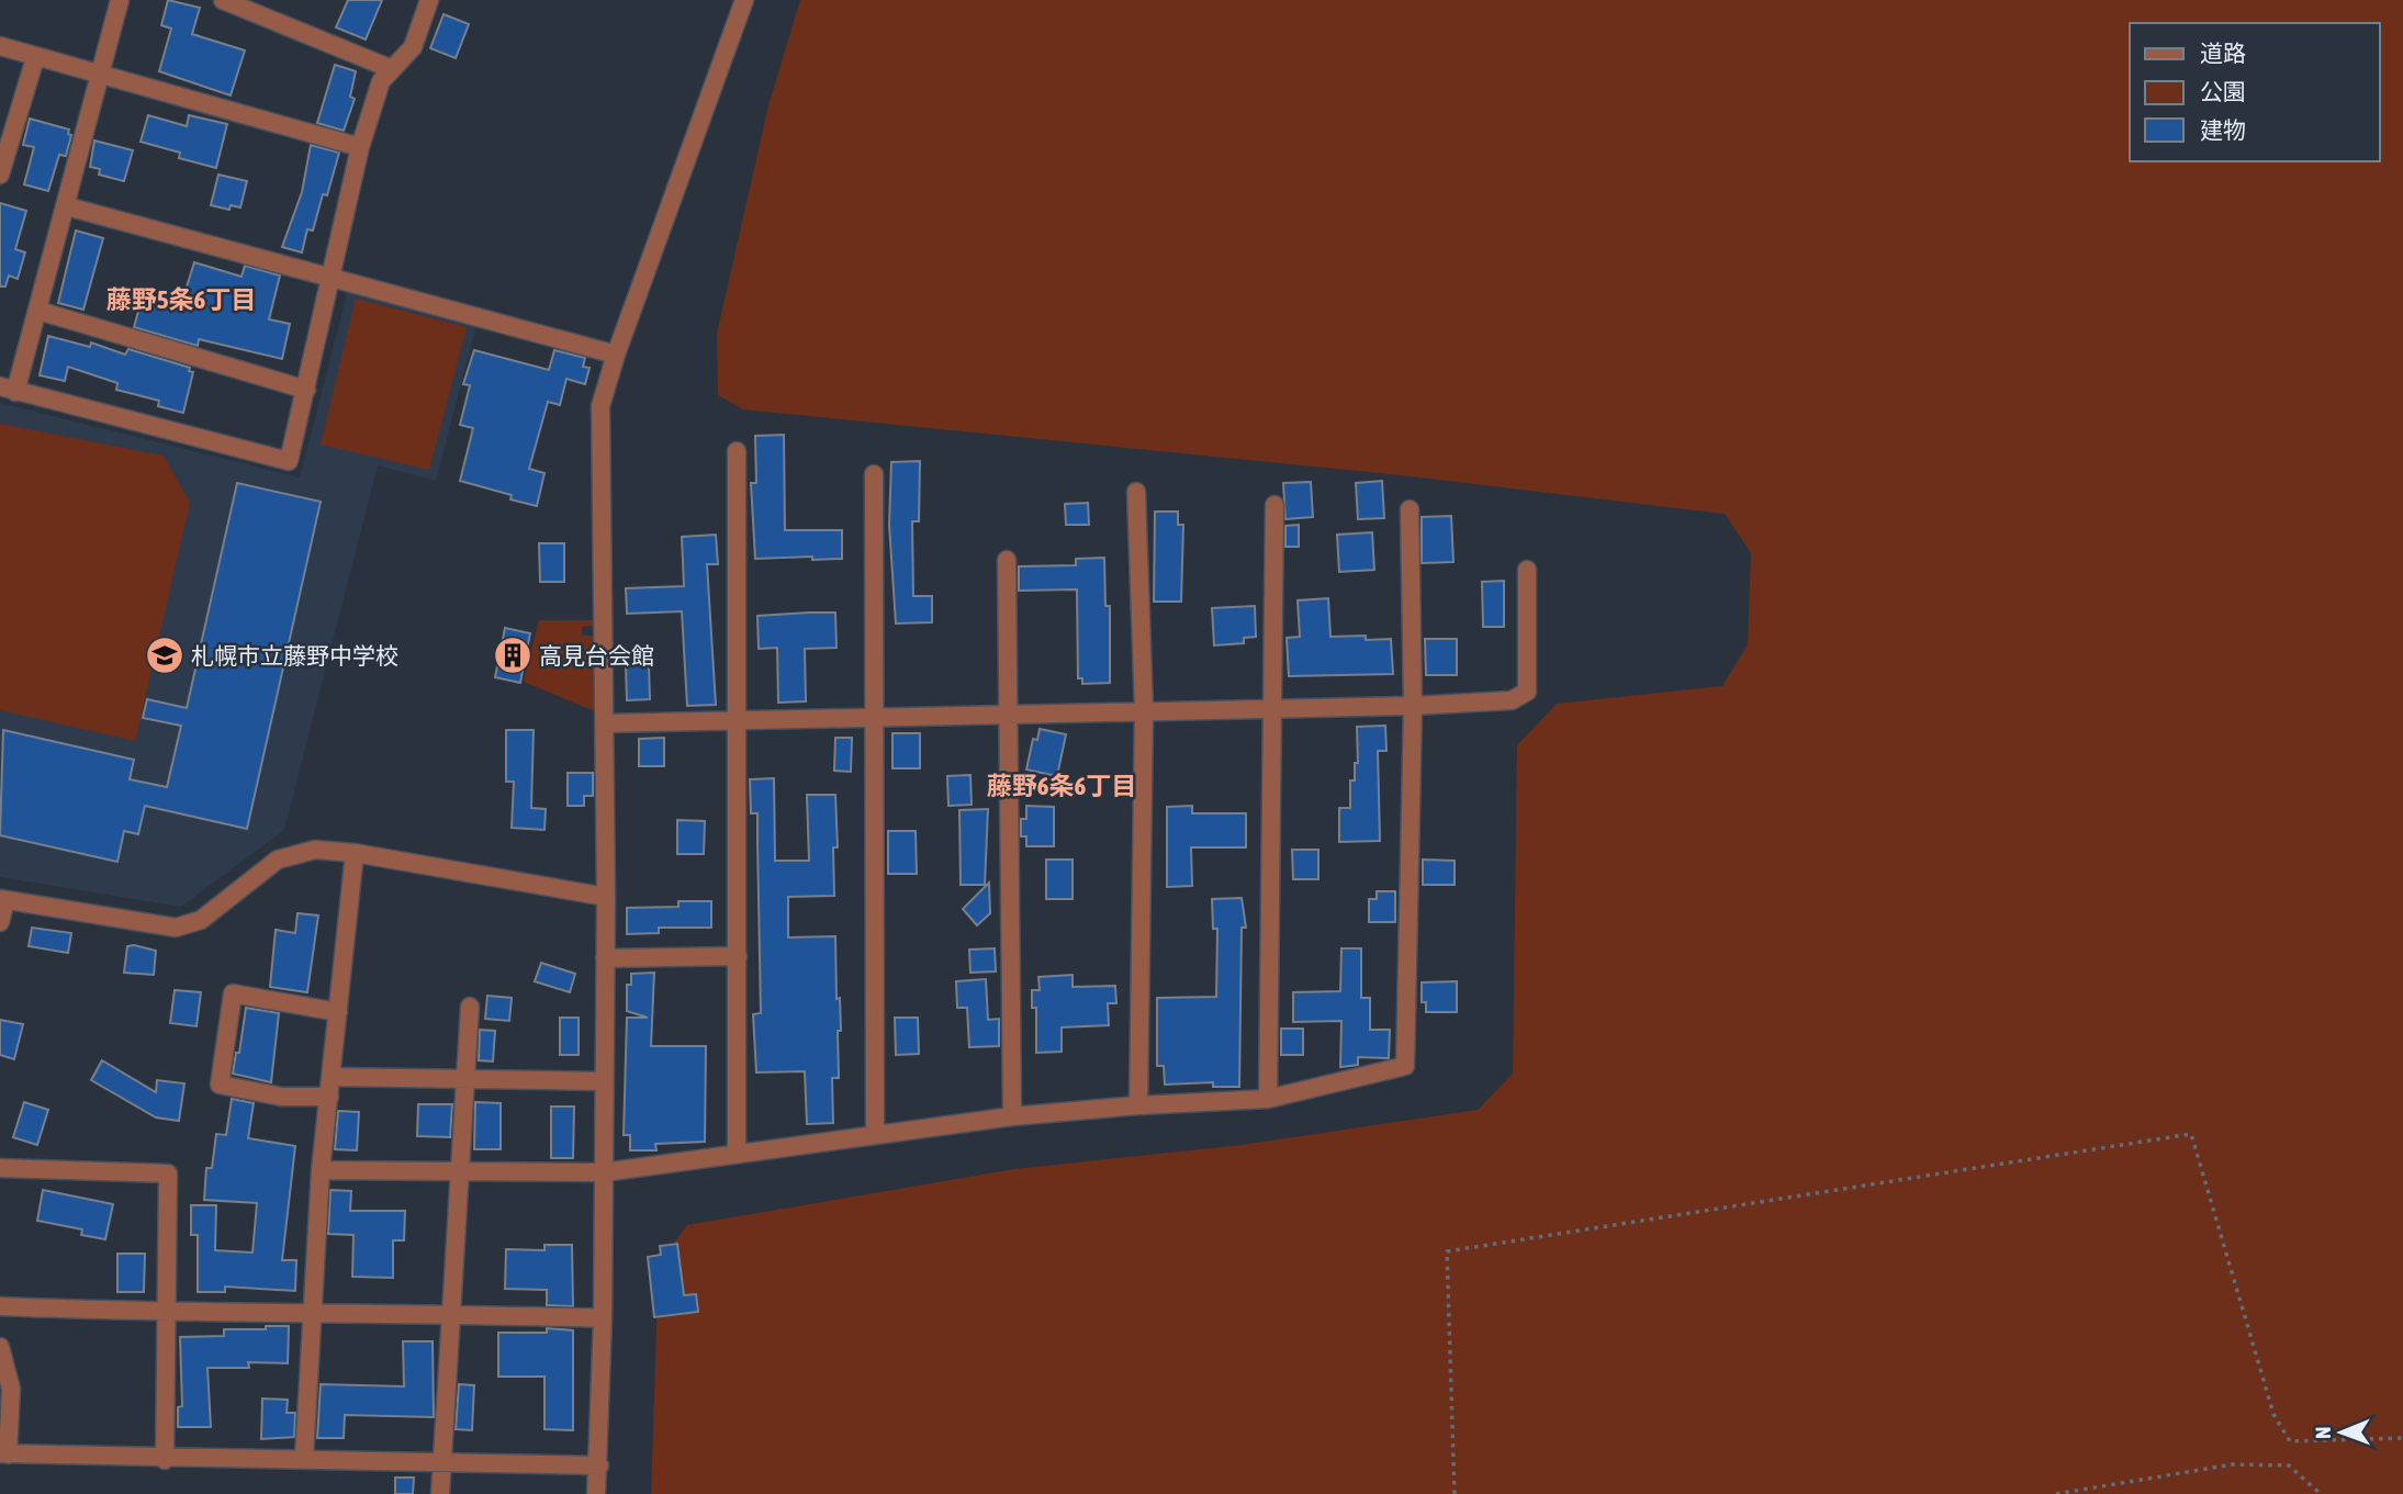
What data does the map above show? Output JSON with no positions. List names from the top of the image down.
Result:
{
  "districts": ["藤野5条6丁目", "藤野6条6丁目"],
  "places": {
    "school or university": ["札幌市立藤野中学校"],
    "building": ["高見台会館"]
  },
  "legend": ["道路", "公園", "建物"],
  "north": "left"
}
